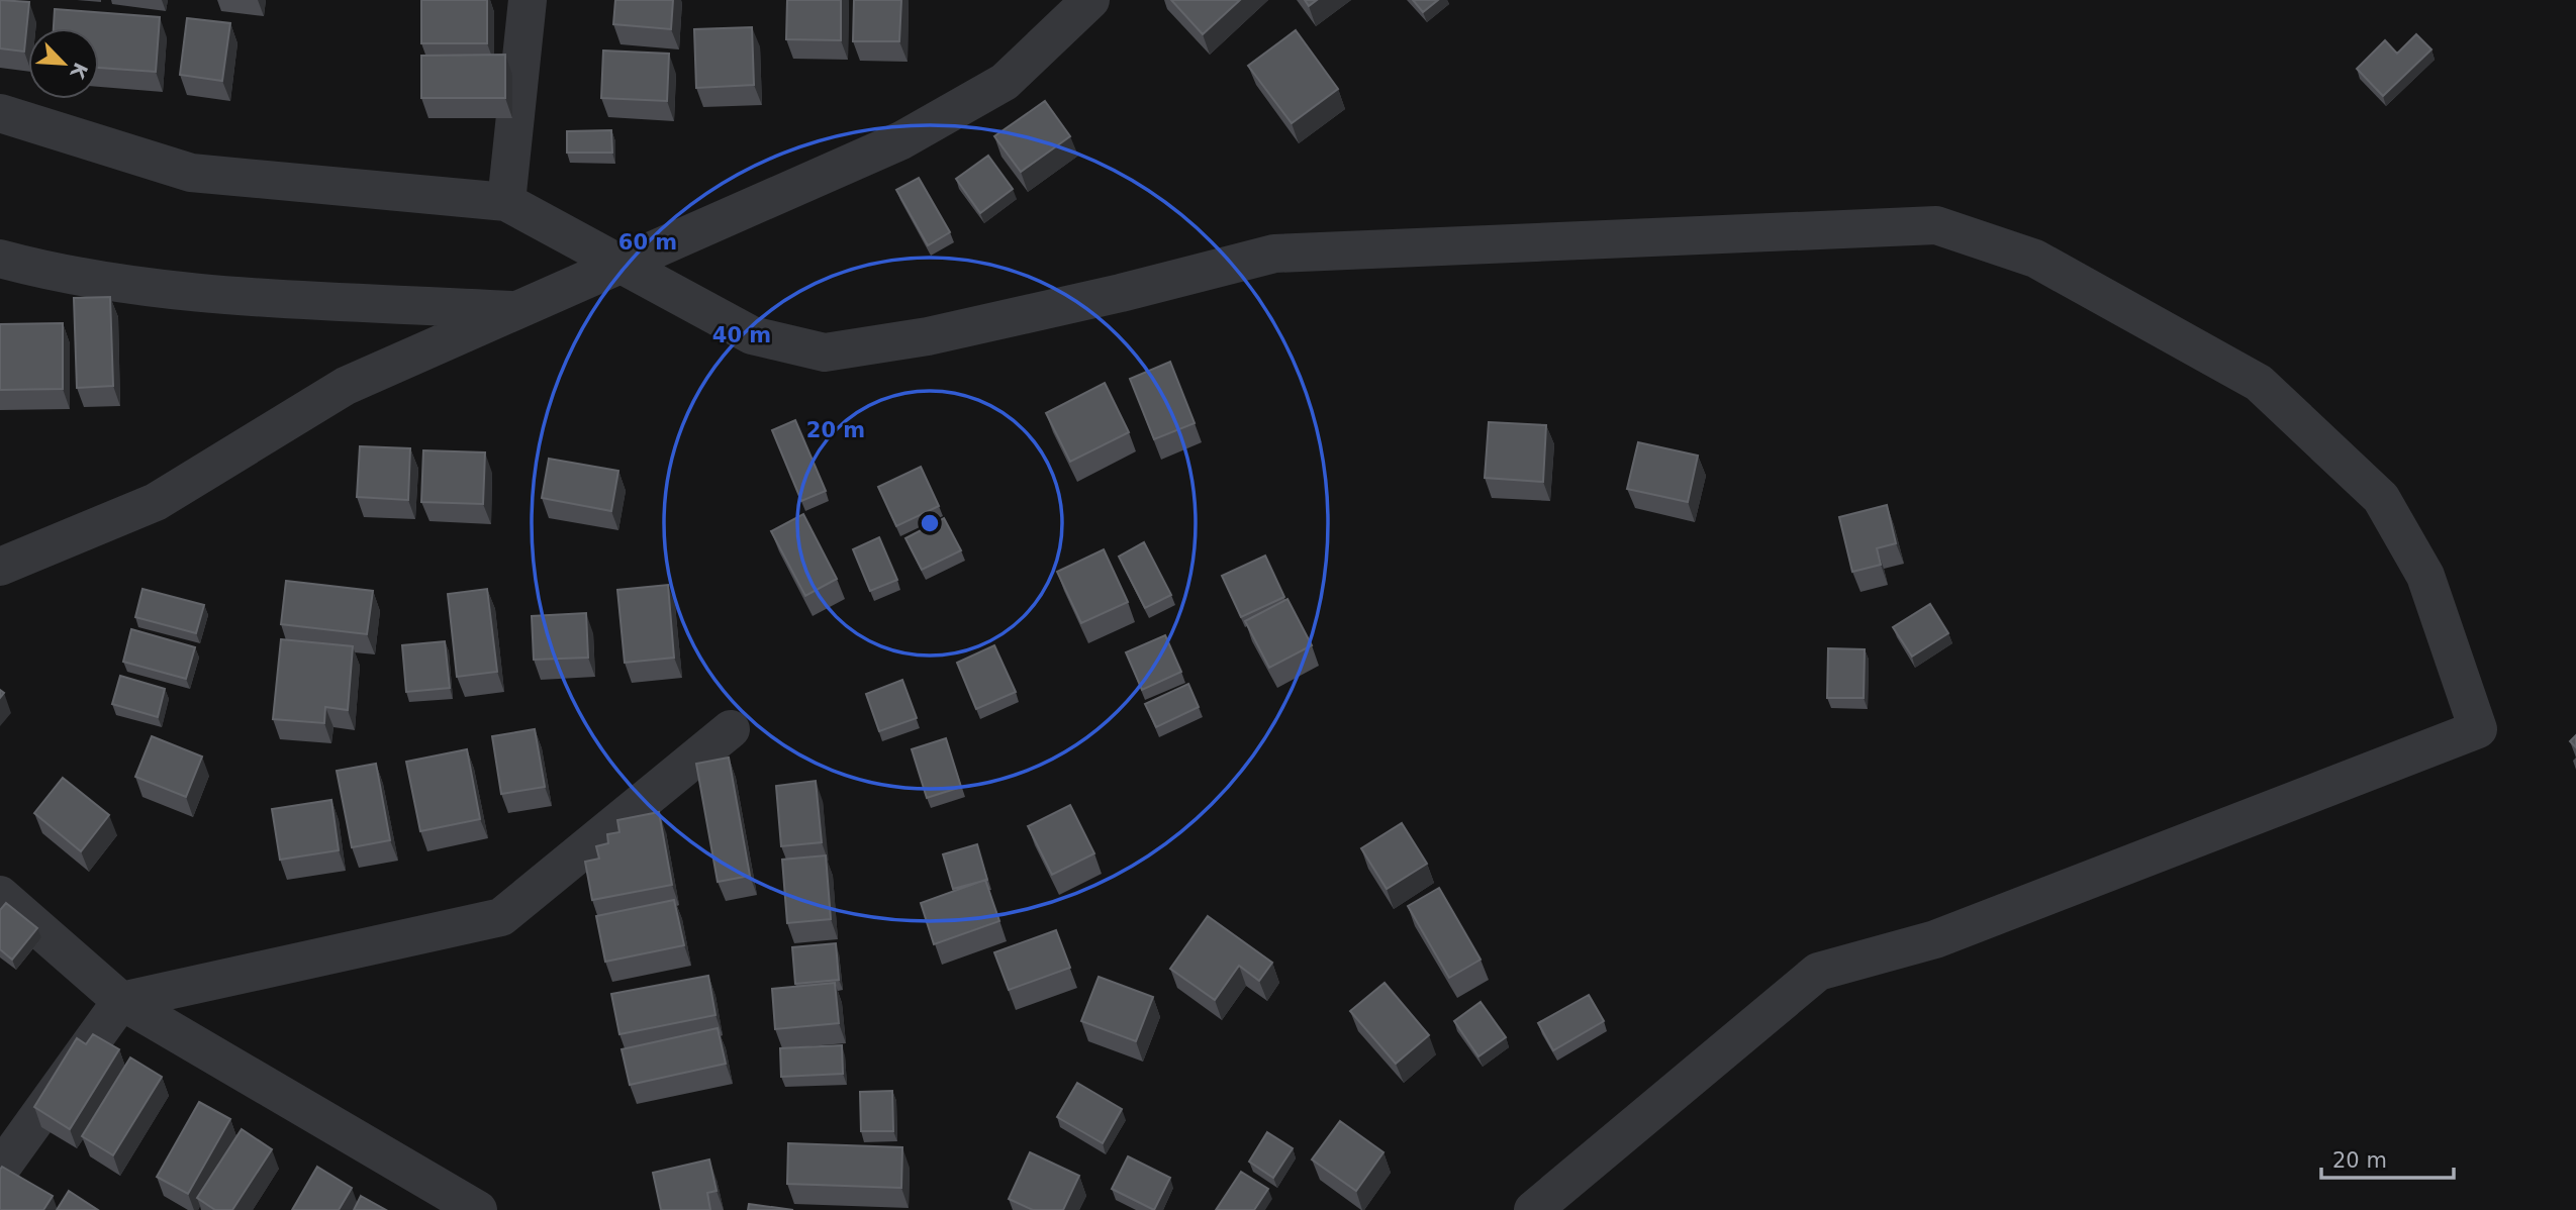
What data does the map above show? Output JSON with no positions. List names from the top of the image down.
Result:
{
  "scale_bar": "20 m",
  "north": "bottom right",
  "rings": ["60 m", "40 m", "20 m"]
}
